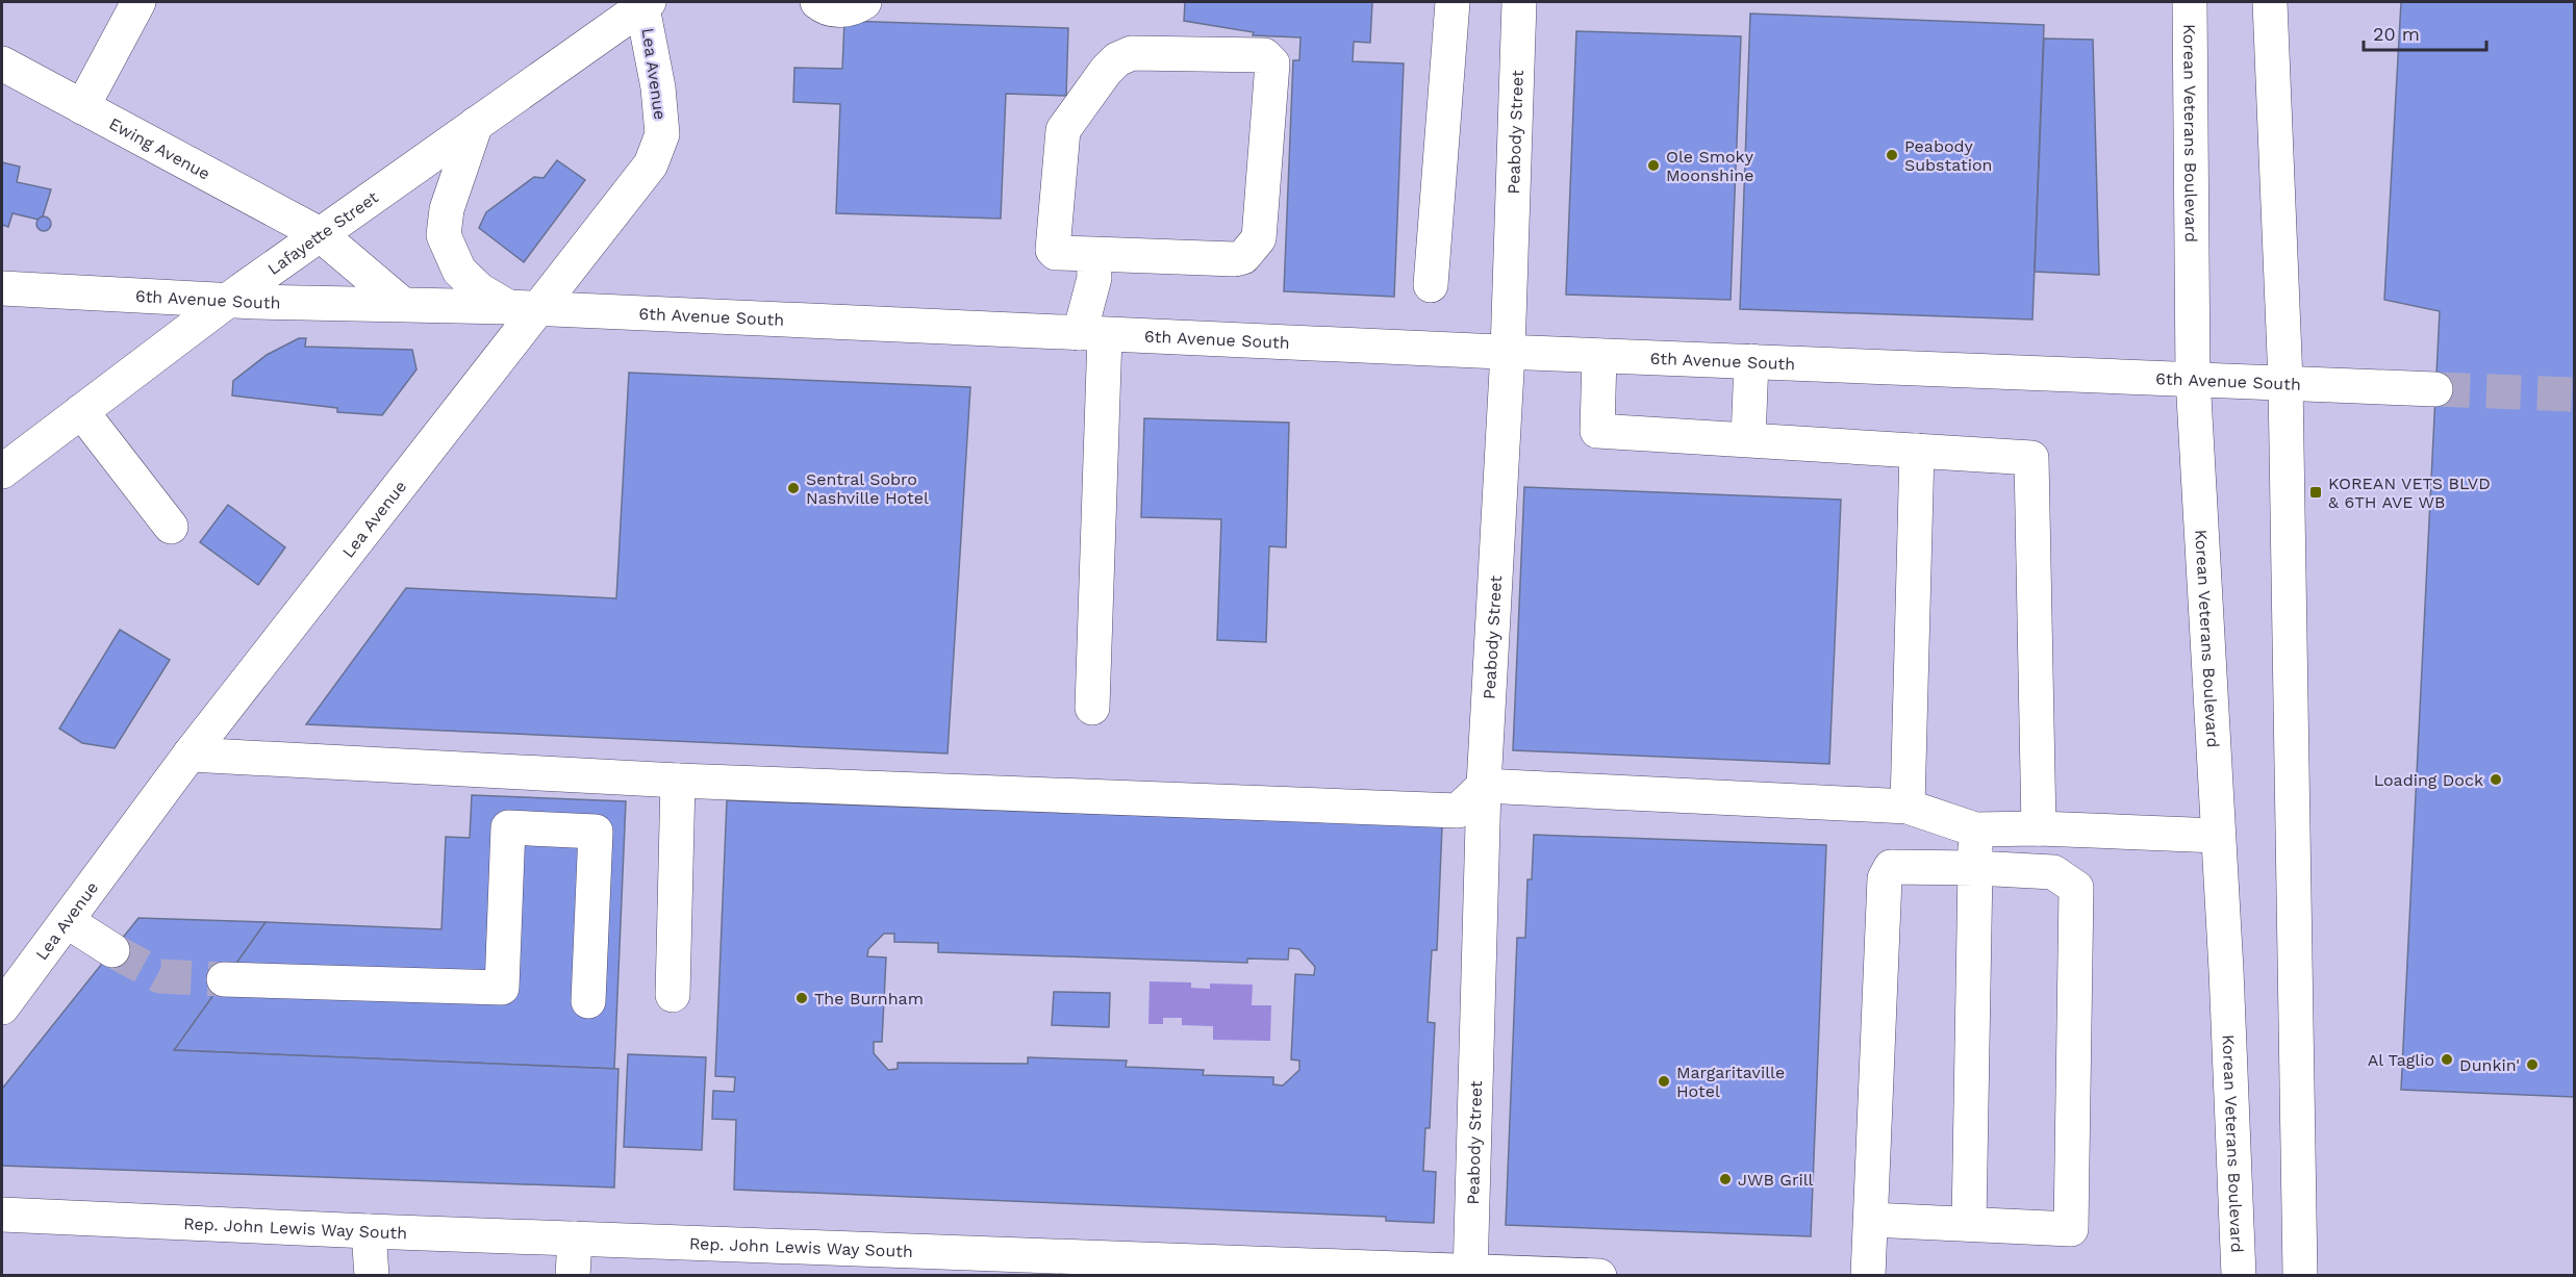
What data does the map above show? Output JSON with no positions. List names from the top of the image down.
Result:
{
  "streets": {
    "street": [
      "Lea Avenue",
      "Peabody Street",
      "Korean Veterans Boulevard",
      "Ewing Avenue",
      "Lafayette Street",
      "6th Avenue South",
      "Rep. John Lewis Way South"
    ]
  },
  "crossings": [
    ["Lea Avenue", "Lafayette Street"],
    ["Lea Avenue", "6th Avenue South"],
    ["Peabody Street", "6th Avenue South"],
    ["Peabody Street", "Rep. John Lewis Way South"],
    ["Korean Veterans Boulevard", "6th Avenue South"],
    ["Ewing Avenue", "Lafayette Street"],
    ["Ewing Avenue", "6th Avenue South"],
    ["Lafayette Street", "6th Avenue South"]
  ],
  "places": {
    "other": [
      "Peabody Substation",
      "Ole Smoky Moonshine",
      "Sentral Sobro Nashville Hotel",
      "Loading Dock",
      "The Burnham",
      "Al Taglio",
      "Dunkin'",
      "Margaritaville Hotel",
      "JWB Grill"
    ],
    "transit": ["KOREAN VETS BLVD & 6TH AVE WB"]
  },
  "scale_bar": "20 m"
}
